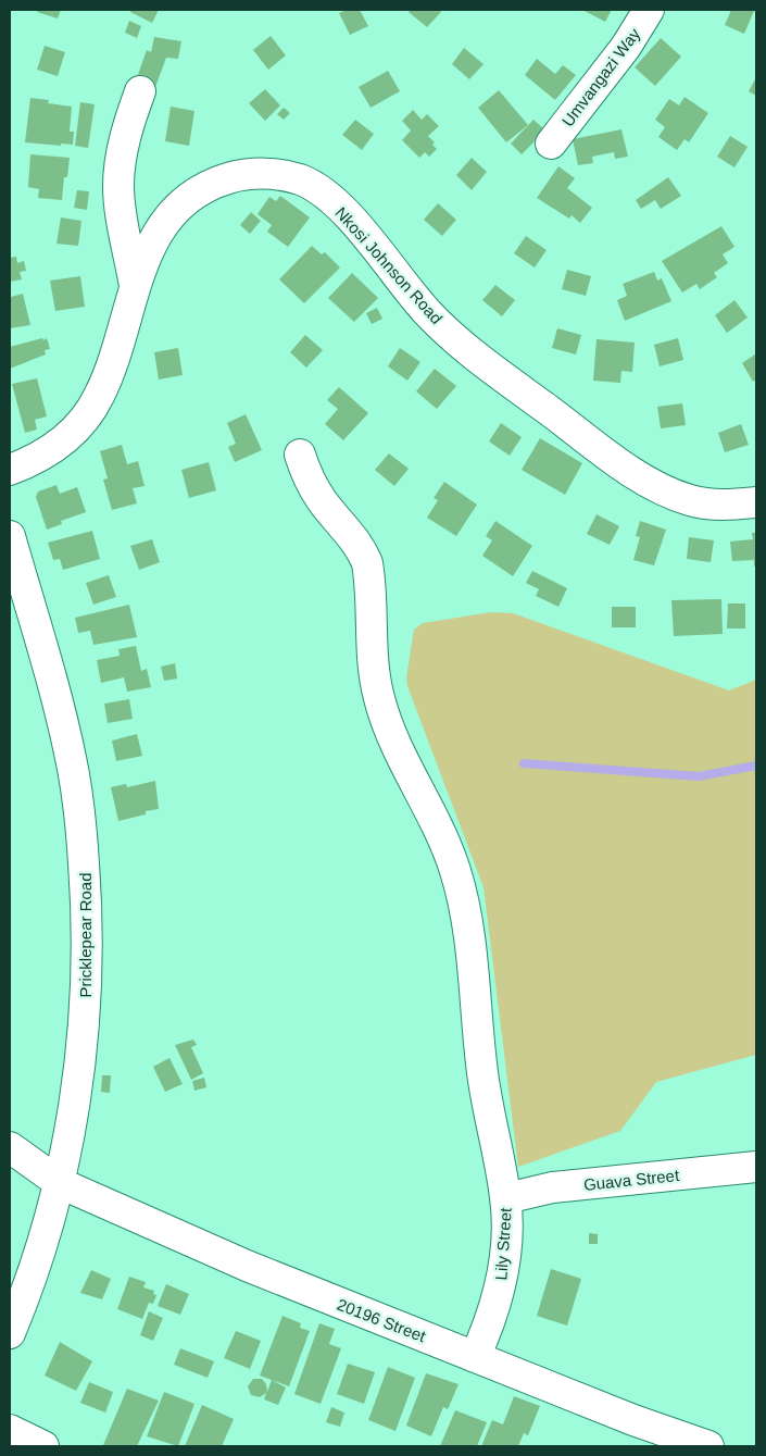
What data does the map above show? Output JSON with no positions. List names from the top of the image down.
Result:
{
  "streets": {
    "street": [
      "Umvangazi Way",
      "Nkosi Johnson Road",
      "Pricklepear Road",
      "Guava Street",
      "Lily Street",
      "20196 Street"
    ]
  },
  "crossings": [
    ["Pricklepear Road", "20196 Street"],
    ["Guava Street", "Lily Street"],
    ["Lily Street", "20196 Street"]
  ]
}
